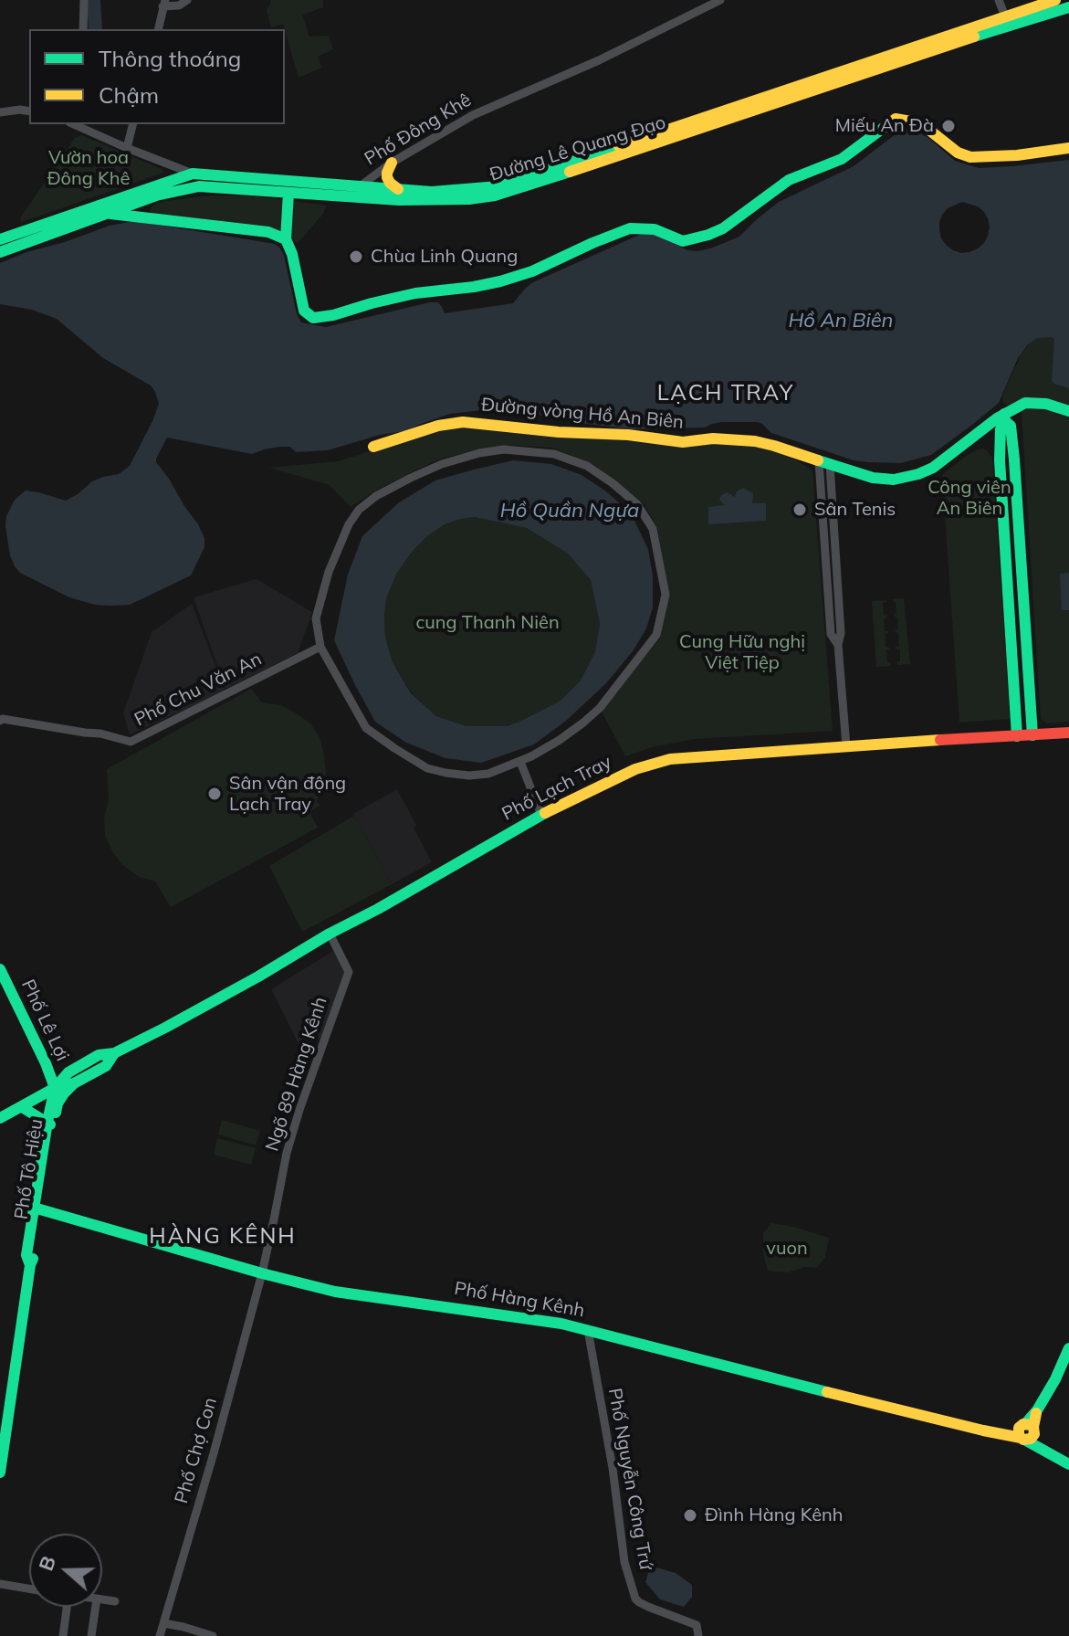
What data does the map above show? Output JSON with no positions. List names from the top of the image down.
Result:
{
  "streets": {
    "street": [
      "Phố Đông Khê",
      "Đường Lê Quang Đạo",
      "Đường vòng Hồ An Biên",
      "Phố Chu Văn An",
      "Phố Lạch Tray",
      "Phố Lê Lợi",
      "Ngõ 89 Hàng Kênh",
      "Phố Tô Hiệu",
      "Phố Hàng Kênh",
      "Phố Chợ Con",
      "Phố Nguyễn Công Trứ"
    ]
  },
  "crossings": [
    ["Phố Đông Khê", "Đường Lê Quang Đạo"],
    ["Phố Lạch Tray", "Phố Lê Lợi"],
    ["Phố Lạch Tray", "Ngõ 89 Hàng Kênh"],
    ["Phố Lạch Tray", "Phố Tô Hiệu"],
    ["Phố Lê Lợi", "Phố Tô Hiệu"],
    ["Ngõ 89 Hàng Kênh", "Phố Hàng Kênh"],
    ["Ngõ 89 Hàng Kênh", "Phố Chợ Con"],
    ["Phố Tô Hiệu", "Phố Hàng Kênh"],
    ["Phố Hàng Kênh", "Phố Chợ Con"],
    ["Phố Hàng Kênh", "Phố Nguyễn Công Trứ"]
  ],
  "districts": ["LẠCH TRAY", "HÀNG KÊNH"],
  "water": ["Hồ An Biên", "Hồ Quần Ngựa"],
  "parks": [
    "Vườn hoa Đông Khê",
    "Công viên An Biên",
    "cung Thanh Niên",
    "Cung Hữu nghị Việt Tiệp",
    "vuon"
  ],
  "places": [
    "Miếu An Đà",
    "Chùa Linh Quang",
    "Sân Tenis",
    "Sân vận động Lạch Tray",
    "Đình Hàng Kênh"
  ],
  "legend": ["Thông thoáng", "Chậm"],
  "north": "left"
}
